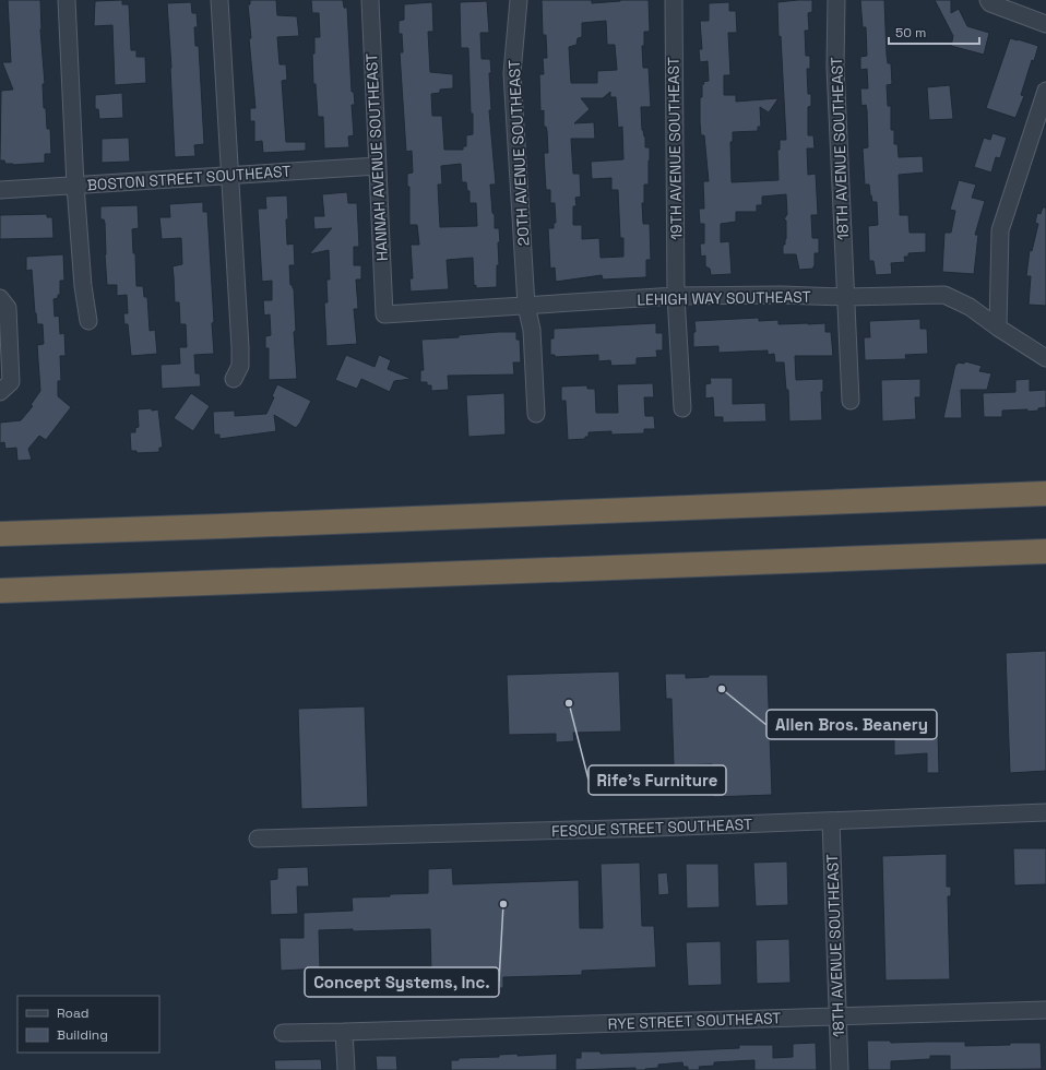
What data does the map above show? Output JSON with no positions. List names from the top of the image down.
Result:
{
  "streets": {
    "street": [
      "19TH AVENUE SOUTHEAST",
      "18TH AVENUE SOUTHEAST",
      "20TH AVENUE SOUTHEAST",
      "HANNAH AVENUE SOUTHEAST",
      "BOSTON STREET SOUTHEAST",
      "LEHIGH WAY SOUTHEAST",
      "FESCUE STREET SOUTHEAST",
      "RYE STREET SOUTHEAST"
    ]
  },
  "crossings": [
    ["19TH AVENUE SOUTHEAST", "LEHIGH WAY SOUTHEAST"],
    ["18TH AVENUE SOUTHEAST", "LEHIGH WAY SOUTHEAST"],
    ["18TH AVENUE SOUTHEAST", "FESCUE STREET SOUTHEAST"],
    ["18TH AVENUE SOUTHEAST", "RYE STREET SOUTHEAST"],
    ["20TH AVENUE SOUTHEAST", "LEHIGH WAY SOUTHEAST"],
    ["HANNAH AVENUE SOUTHEAST", "BOSTON STREET SOUTHEAST"],
    ["HANNAH AVENUE SOUTHEAST", "LEHIGH WAY SOUTHEAST"]
  ],
  "places": ["Allen Bros. Beanery", "Rife’s Furniture", "Concept Systems, Inc."],
  "legend": ["Road", "Building"],
  "scale_bar": "50 m"
}
